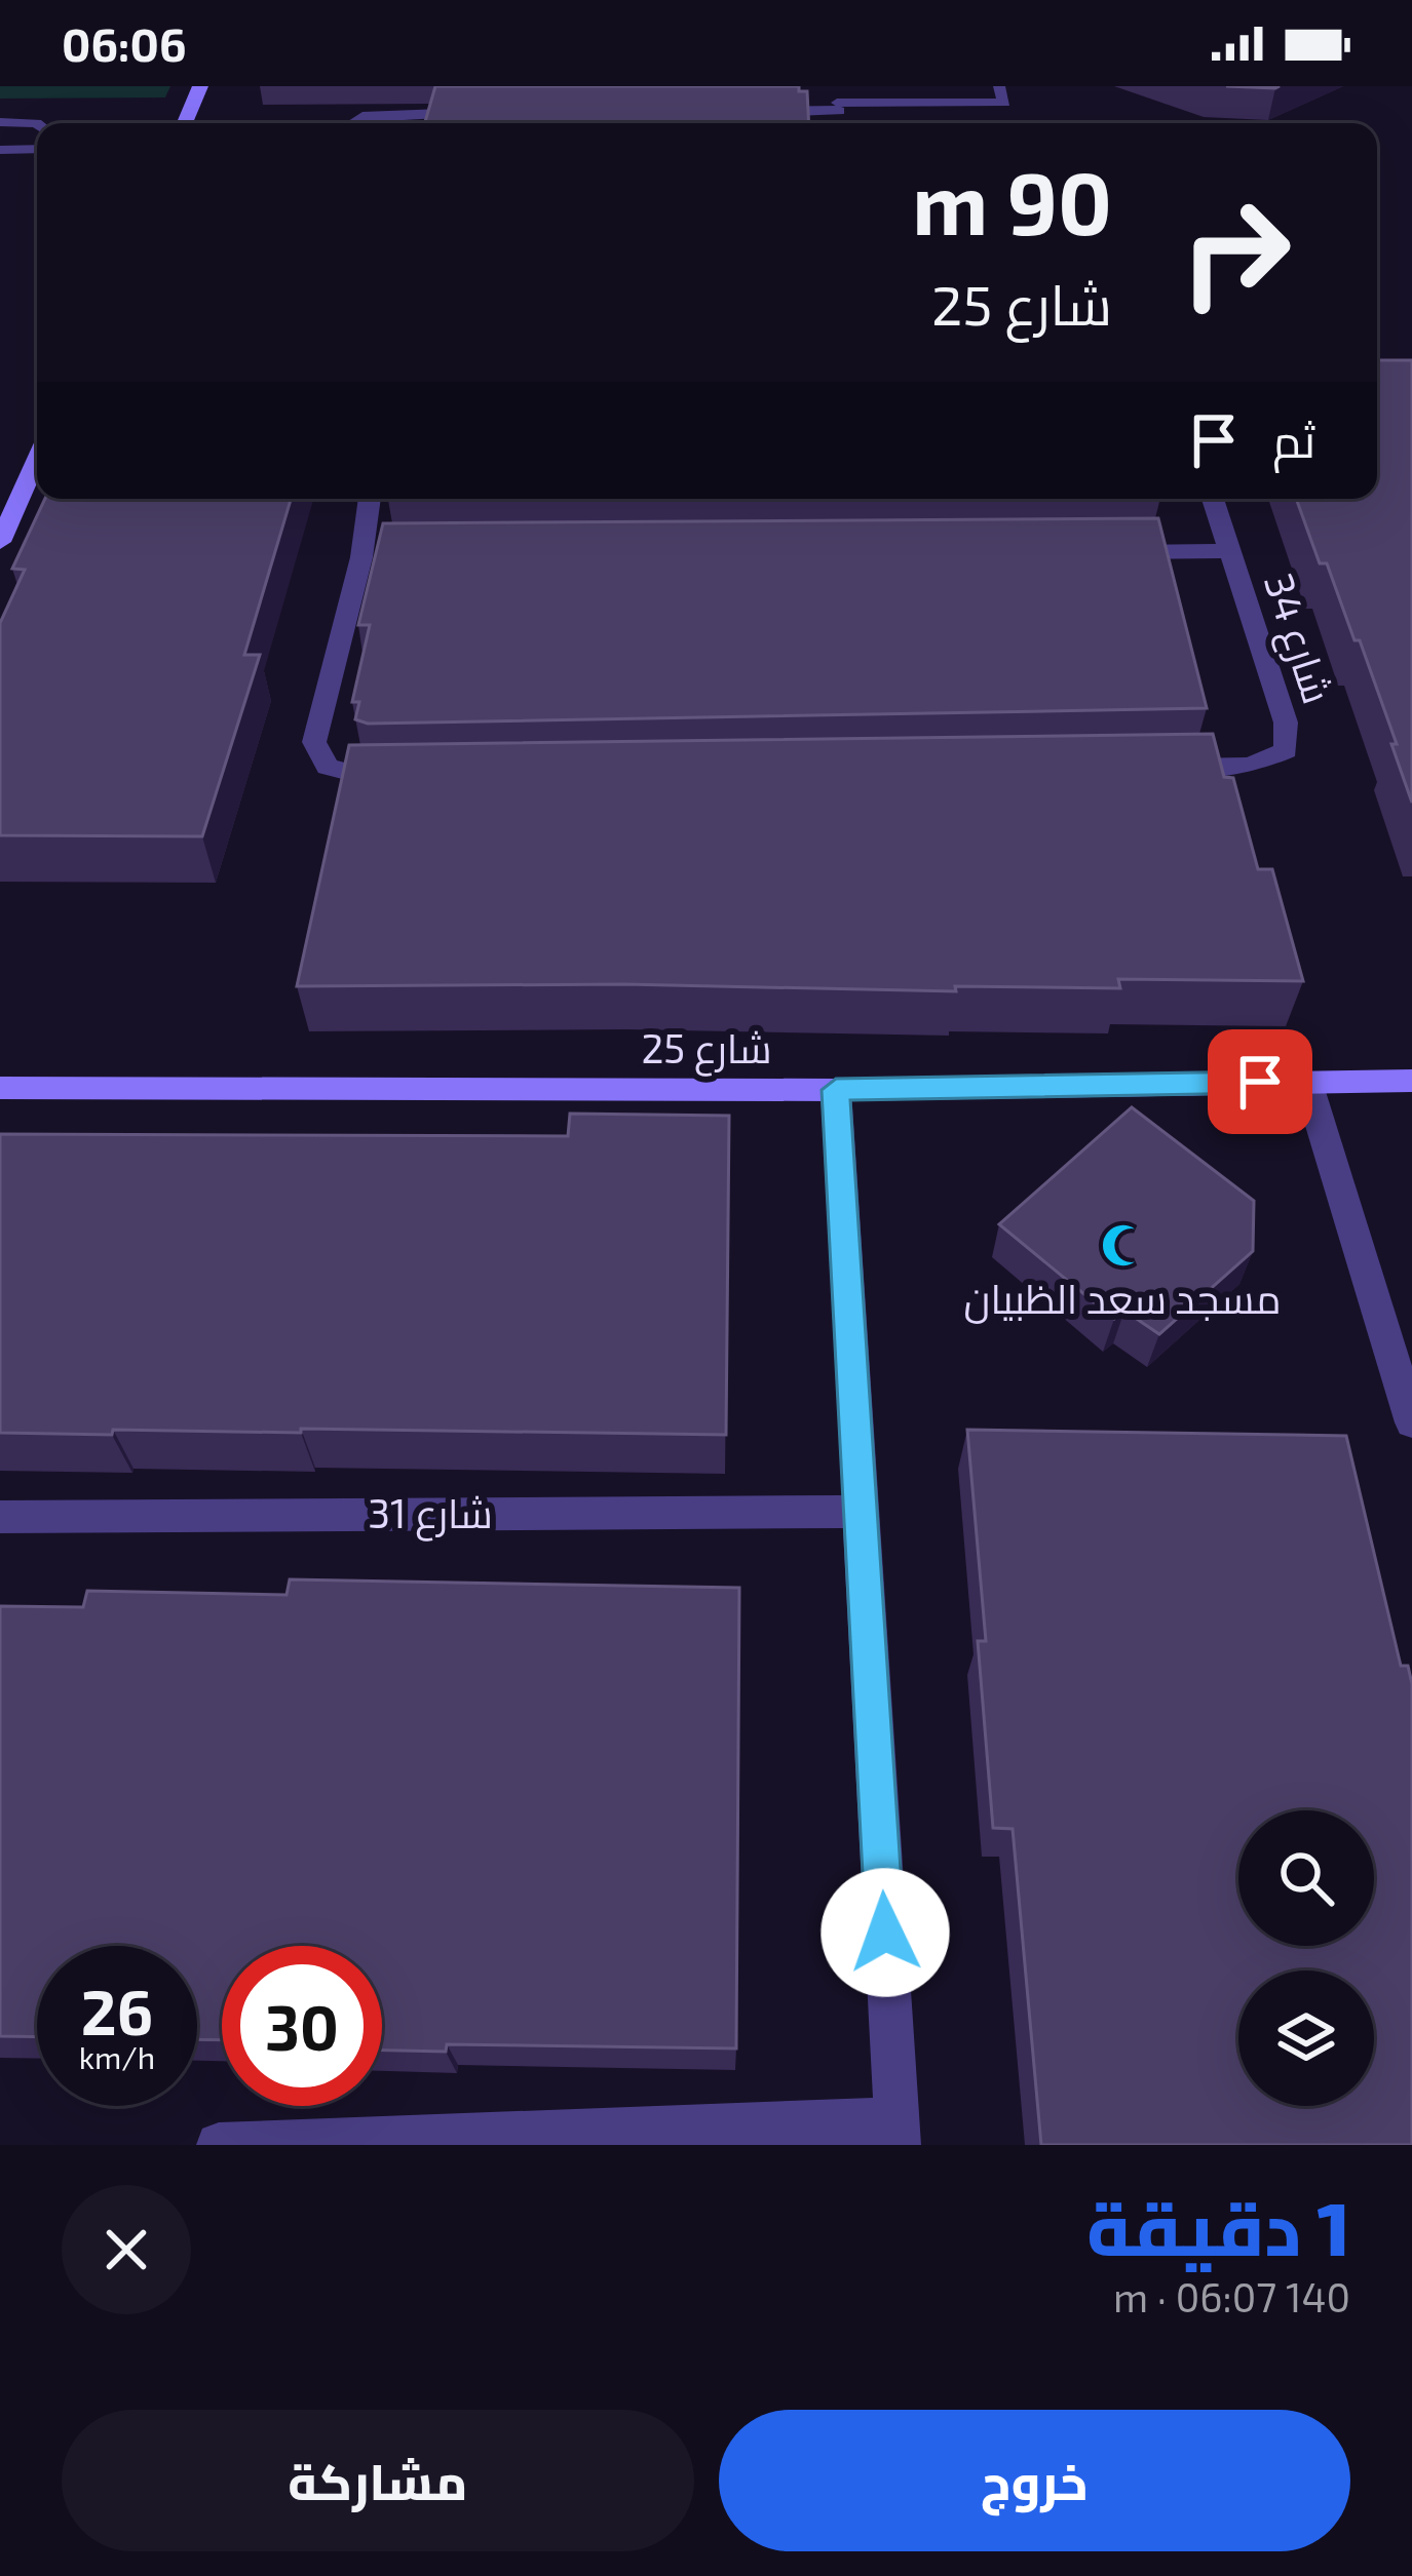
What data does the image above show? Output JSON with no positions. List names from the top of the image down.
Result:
{
  "streets": {
    "street": ["شارع 34", "شارع 25", "شارع 31"]
  },
  "places": {
    "mosque": ["مسجد سعد الظبيان"]
  },
  "page": {
    "status": "06:06",
    "turn": ["90 m", "شارع 25"],
    "then": "ثم",
    "speed": "26 km/h",
    "limit": "30",
    "heading": ["1 دقيقة", "140 m · 06:07"],
    "buttons": ["خروج", "مشاركة"]
  }
}
